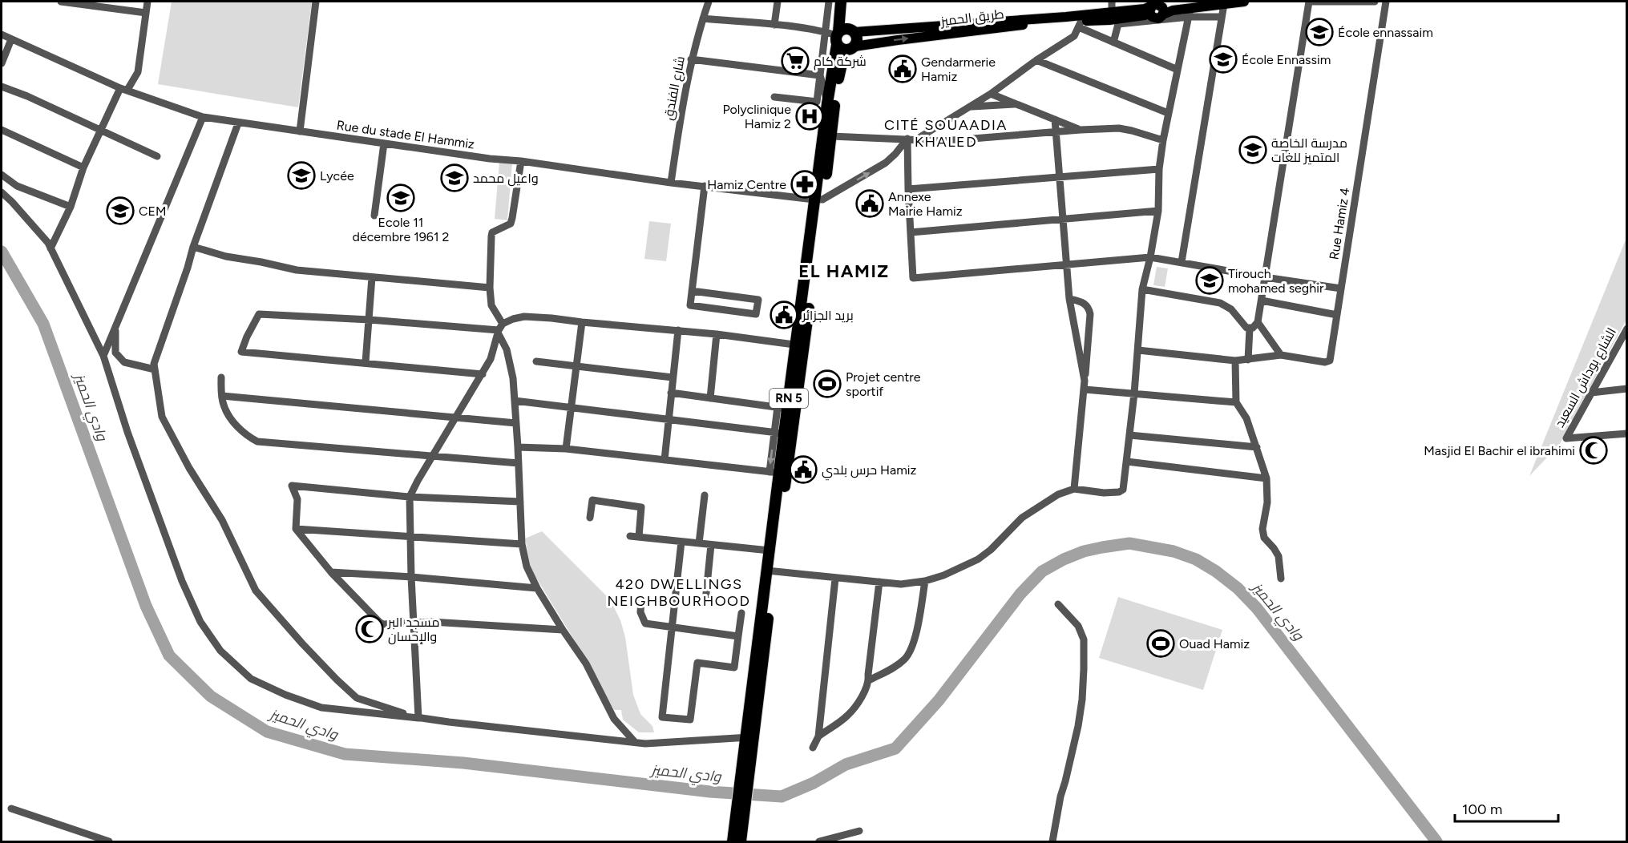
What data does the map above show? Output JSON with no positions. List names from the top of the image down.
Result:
{
  "streets": {
    "highway": ["RN 5"],
    "main road": ["طريق الحميز"],
    "street": [
      "شارع الفندق",
      "Rue du stade El Hammiz",
      "Rue Hamiz 4",
      "الشارع بوداش السعيد"
    ]
  },
  "crossings": [
    ["طريق الحميز", "RN 5"],
    ["شارع الفندق", "Rue du stade El Hammiz"],
    ["Rue du stade El Hammiz", "RN 5"]
  ],
  "districts": ["CITÉ SOUAADIA KHALED", "EL HAMIZ", "420 DWELLINGS NEIGHBOURHOOD"],
  "water": ["وادي الحميز"],
  "places": {
    "school or university": [
      "École ennassaim",
      "École Ennassim",
      "مدرسة الخاصة المتميز للغات",
      "Lycée",
      "واعيل محمد",
      "Ecole 11 décembre 1961 2",
      "CEM",
      "Tirouch mohamed seghir"
    ],
    "supermarket": ["شركة كام"],
    "public building": [
      "Gendarmerie Hamiz",
      "Annexe Mairie Hamiz",
      "بريد الجزائر",
      "حرس بلدي Hamiz"
    ],
    "hospital": ["Polyclinique Hamiz 2"],
    "pharmacy": ["Hamiz Centre"],
    "sports": ["Projet centre sportif", "Ouad Hamiz"],
    "mosque": ["Masjid El Bachir el ibrahimi", "مسجد البر والإحسان"]
  },
  "scale_bar": "100 m"
}
